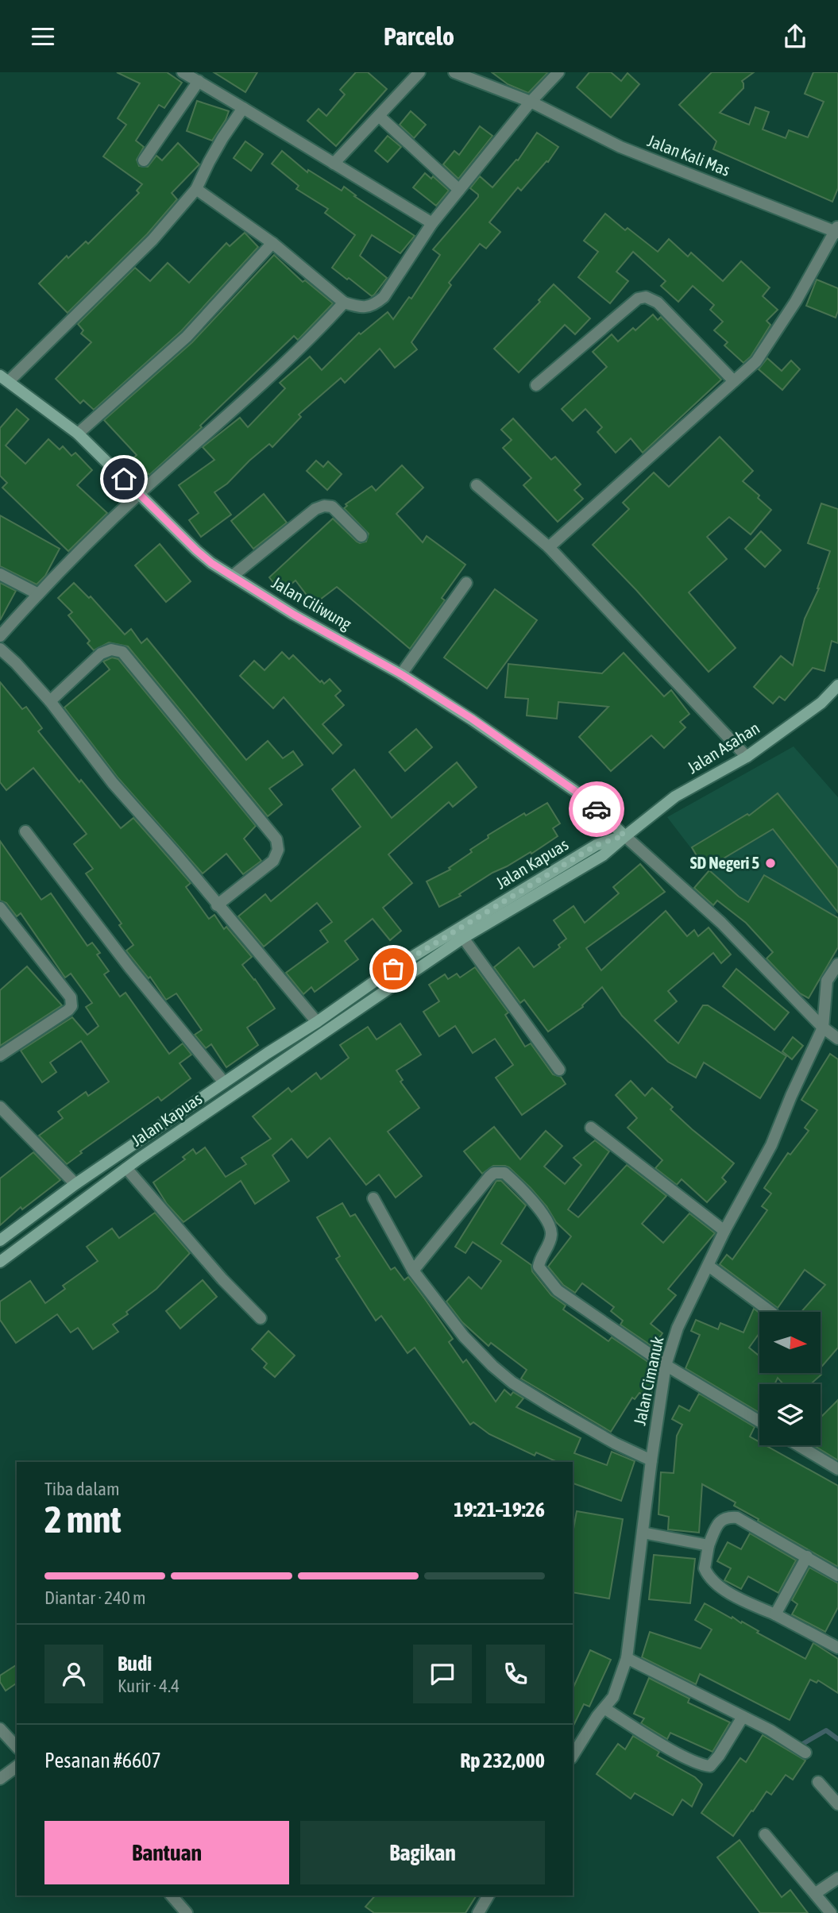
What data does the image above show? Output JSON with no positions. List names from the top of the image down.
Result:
{
  "streets": {
    "street": [
      "Jalan Kali Mas",
      "Jalan Ciliwung",
      "Jalan Asahan",
      "Jalan Kapuas",
      "Jalan Cimanuk"
    ]
  },
  "crossings": [
    ["Jalan Ciliwung", "Jalan Asahan"],
    ["Jalan Ciliwung", "Jalan Kapuas"],
    ["Jalan Asahan", "Jalan Kapuas"]
  ],
  "places": ["SD Negeri 5"],
  "north": "right",
  "page": {
    "header": "Parcelo",
    "heading": ["2 mnt", "Tiba dalam", "19:21–19:26"],
    "panel": [
      "Budi",
      "Kurir · 4.4",
      "Pesanan #6607",
      "Rp 232,000"
    ],
    "bar": "Diantar · 240 m",
    "buttons": ["Bantuan", "Bagikan"]
  }
}
